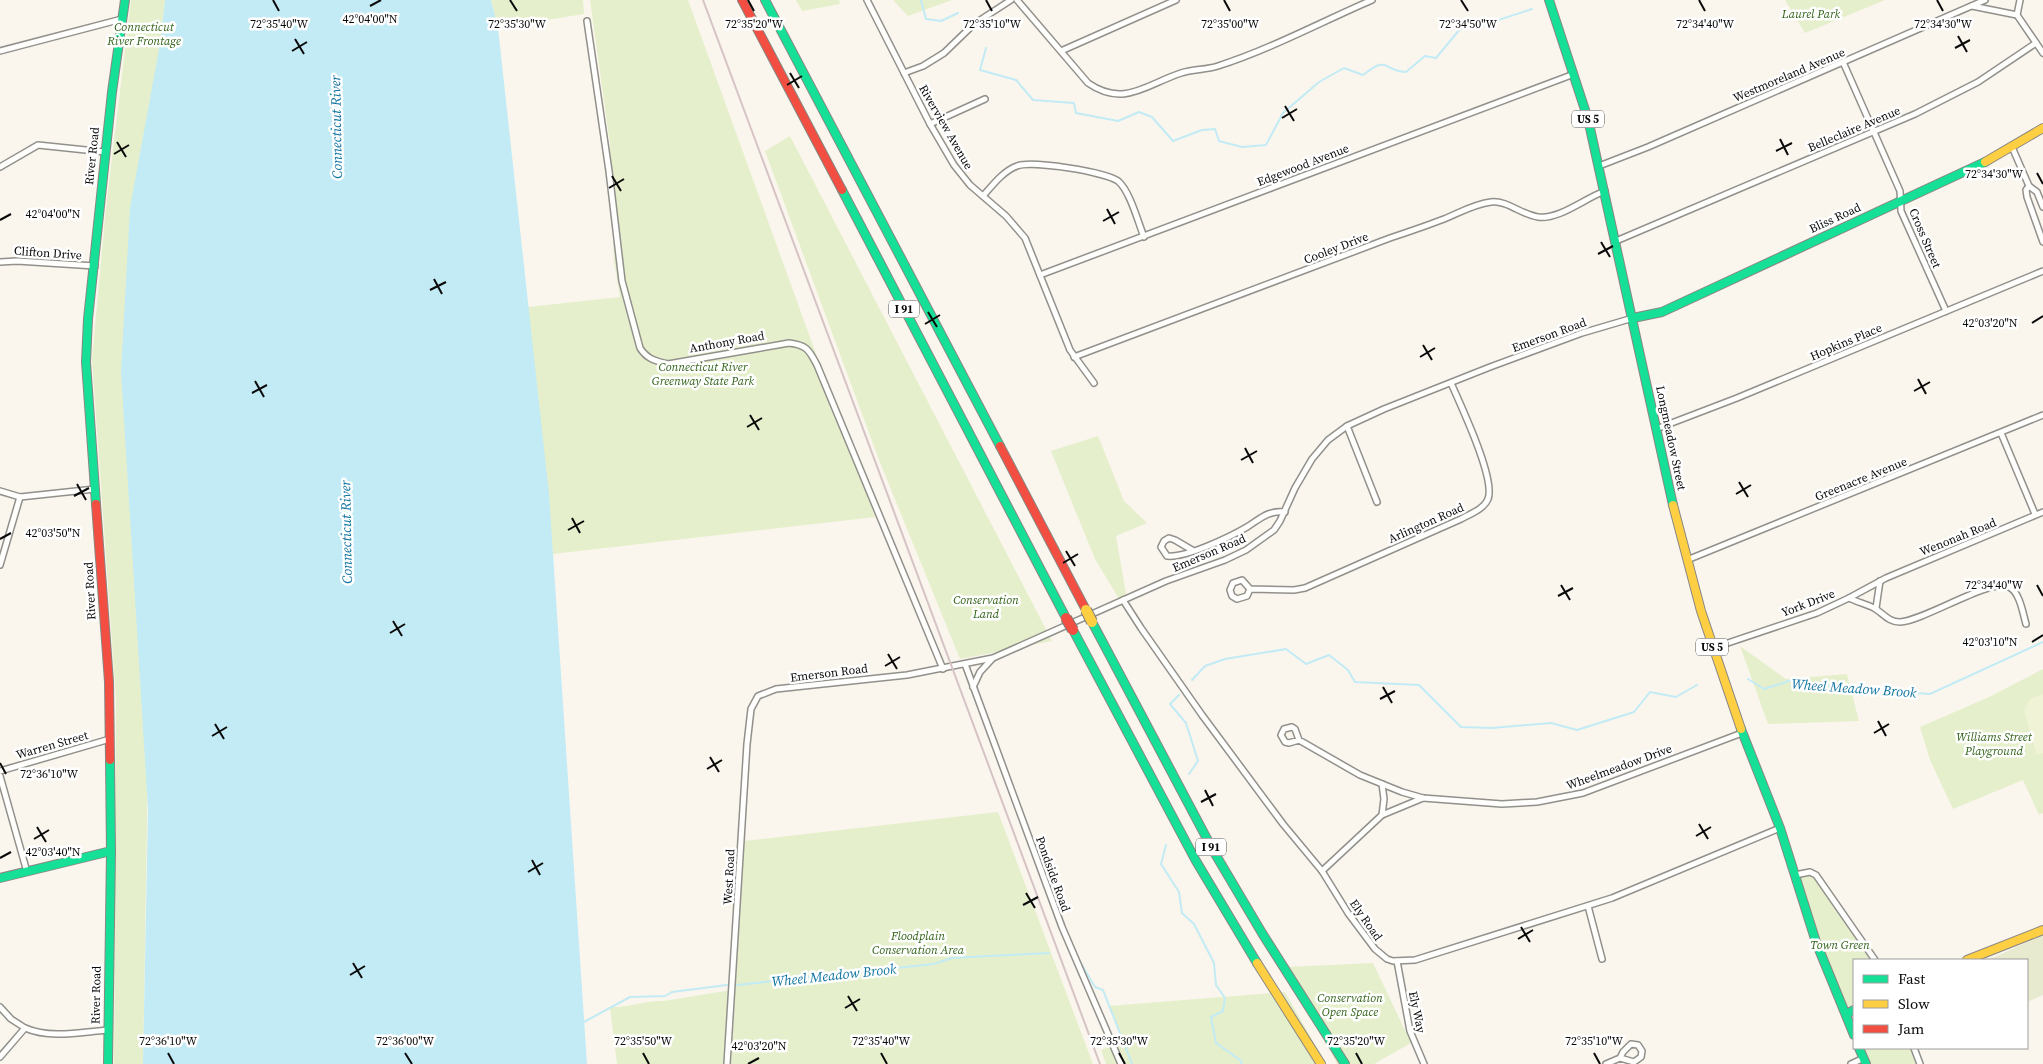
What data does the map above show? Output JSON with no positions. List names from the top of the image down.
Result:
{
  "streets": {
    "main road": [
      "US 5",
      "River Road",
      "Bliss Road",
      "I 91",
      "Longmeadow Street"
    ],
    "street": [
      "Westmoreland Avenue",
      "Riverview Avenue",
      "Belleclaire Avenue",
      "Edgewood Avenue",
      "Cross Street",
      "Cooley Drive",
      "Clifton Drive",
      "Emerson Road",
      "Anthony Road",
      "Hopkins Place",
      "Greenacre Avenue",
      "Arlington Road",
      "Wenonah Road",
      "York Drive",
      "Warren Street",
      "Wheelmeadow Drive",
      "Pondside Road",
      "West Road",
      "Ely Road",
      "Ely Way"
    ]
  },
  "crossings": [
    ["Westmoreland Avenue", "Cross Street"],
    ["Westmoreland Avenue", "Longmeadow Street"],
    ["Riverview Avenue", "Edgewood Avenue"],
    ["Riverview Avenue", "Cooley Drive"],
    ["Belleclaire Avenue", "Cross Street"],
    ["Belleclaire Avenue", "Longmeadow Street"],
    ["River Road", "Clifton Drive"],
    ["River Road", "Warren Street"],
    ["Edgewood Avenue", "Longmeadow Street"],
    ["Bliss Road", "Cross Street"],
    ["Bliss Road", "Emerson Road"],
    ["Bliss Road", "Longmeadow Street"],
    ["Cross Street", "Hopkins Place"],
    ["Cooley Drive", "Longmeadow Street"],
    ["Emerson Road", "Anthony Road"],
    ["Emerson Road", "Longmeadow Street"],
    ["Emerson Road", "Arlington Road"],
    ["Emerson Road", "Pondside Road"],
    ["Emerson Road", "West Road"],
    ["Emerson Road", "Ely Road"],
    ["Hopkins Place", "Longmeadow Street"],
    ["Longmeadow Street", "Greenacre Avenue"],
    ["Longmeadow Street", "York Drive"],
    ["Longmeadow Street", "Wheelmeadow Drive"],
    ["Wenonah Road", "York Drive"],
    ["Ely Road", "Ely Way"]
  ],
  "water": ["Connecticut River", "Wheel Meadow Brook"],
  "parks": [
    "Laurel Park",
    "Connecticut River Frontage",
    "Connecticut River Greenway State Park",
    "Conservation Land",
    "Williams Street Playground",
    "Floodplain Conservation Area",
    "Town Green",
    "Conservation Open Space"
  ],
  "legend": ["Fast", "Slow", "Jam"],
  "coordinates": [
    "42°04'00\"N",
    "72°35'30\"W",
    "72°35'20\"W",
    "72°35'00\"W",
    "72°34'40\"W",
    "72°34'30\"W",
    "72°35'40\"W",
    "72°35'10\"W",
    "72°34'50\"W",
    "42°03'20\"N",
    "42°03'50\"N",
    "42°03'10\"N",
    "72°36'10\"W",
    "42°03'40\"N",
    "72°36'00\"W",
    "72°35'50\"W"
  ]
}
